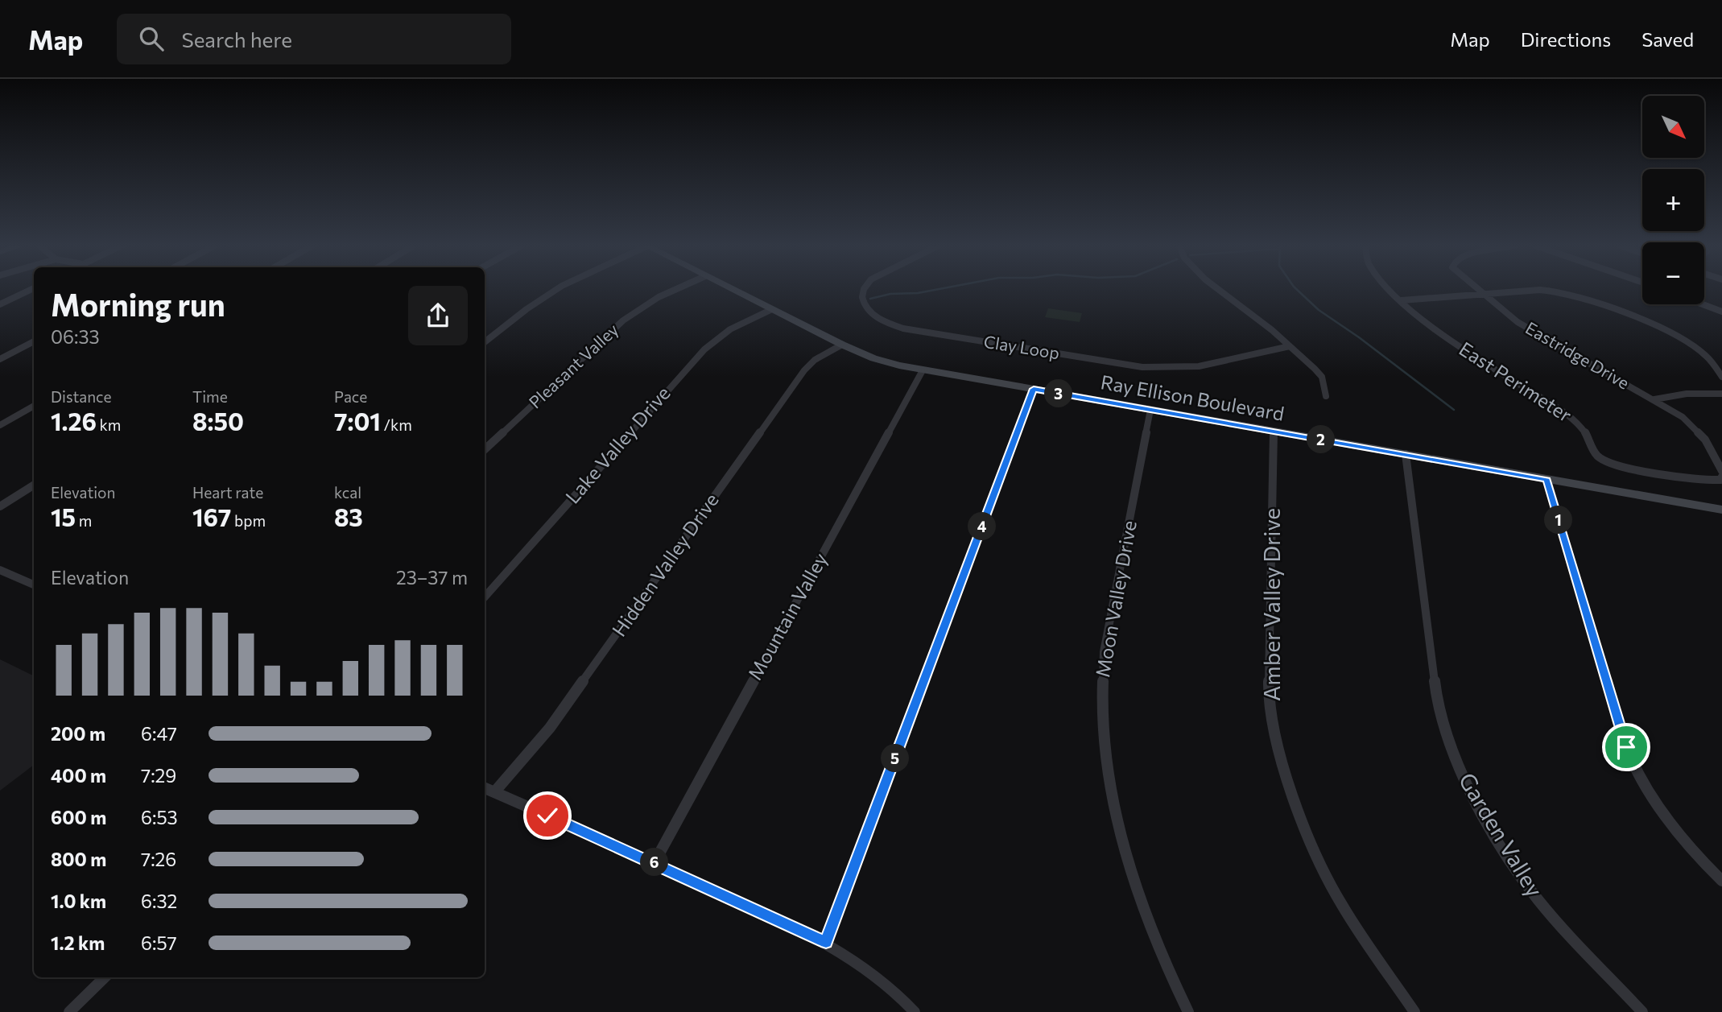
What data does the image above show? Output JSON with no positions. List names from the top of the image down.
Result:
{
  "streets": {
    "street": [
      "Clay Loop",
      "Eastridge Drive",
      "Pleasant Valley",
      "East Perimeter",
      "Ray Ellison Boulevard",
      "Lake Valley Drive",
      "Hidden Valley Drive",
      "Moon Valley Drive",
      "Amber Valley Drive",
      "Mountain Valley",
      "Garden Valley"
    ]
  },
  "crossings": [
    ["Ray Ellison Boulevard", "Lake Valley Drive"],
    ["Ray Ellison Boulevard", "Hidden Valley Drive"],
    ["Ray Ellison Boulevard", "Moon Valley Drive"],
    ["Ray Ellison Boulevard", "Amber Valley Drive"],
    ["Ray Ellison Boulevard", "Mountain Valley"],
    ["Ray Ellison Boulevard", "Garden Valley"]
  ],
  "north": "bottom right",
  "page": {
    "header": "Map",
    "search": "Search here",
    "nav": ["Map", "Directions", "Saved"],
    "map_buttons": ["+", "−"],
    "heading": ["Morning run", "06:33"],
    "stats": [
      ["Distance", "1.26 km"],
      ["Time", "8:50"],
      ["Pace", "7:01 /km"],
      ["Elevation", "15 m"],
      ["Heart rate", "167 bpm"],
      ["kcal", "83"]
    ],
    "pins": [
      "3",
      "2",
      "1",
      "4",
      "5",
      "6"
    ],
    "chart": ["Elevation", "23–37 m"],
    "list": [
      {
        "name": "200 m",
        "note": "6:47"
      },
      {
        "name": "400 m",
        "note": "7:29"
      },
      {
        "name": "600 m",
        "note": "6:53"
      },
      {
        "name": "800 m",
        "note": "7:26"
      },
      {
        "name": "1.0 km",
        "note": "6:32"
      },
      {
        "name": "1.2 km",
        "note": "6:57"
      }
    ]
  }
}
